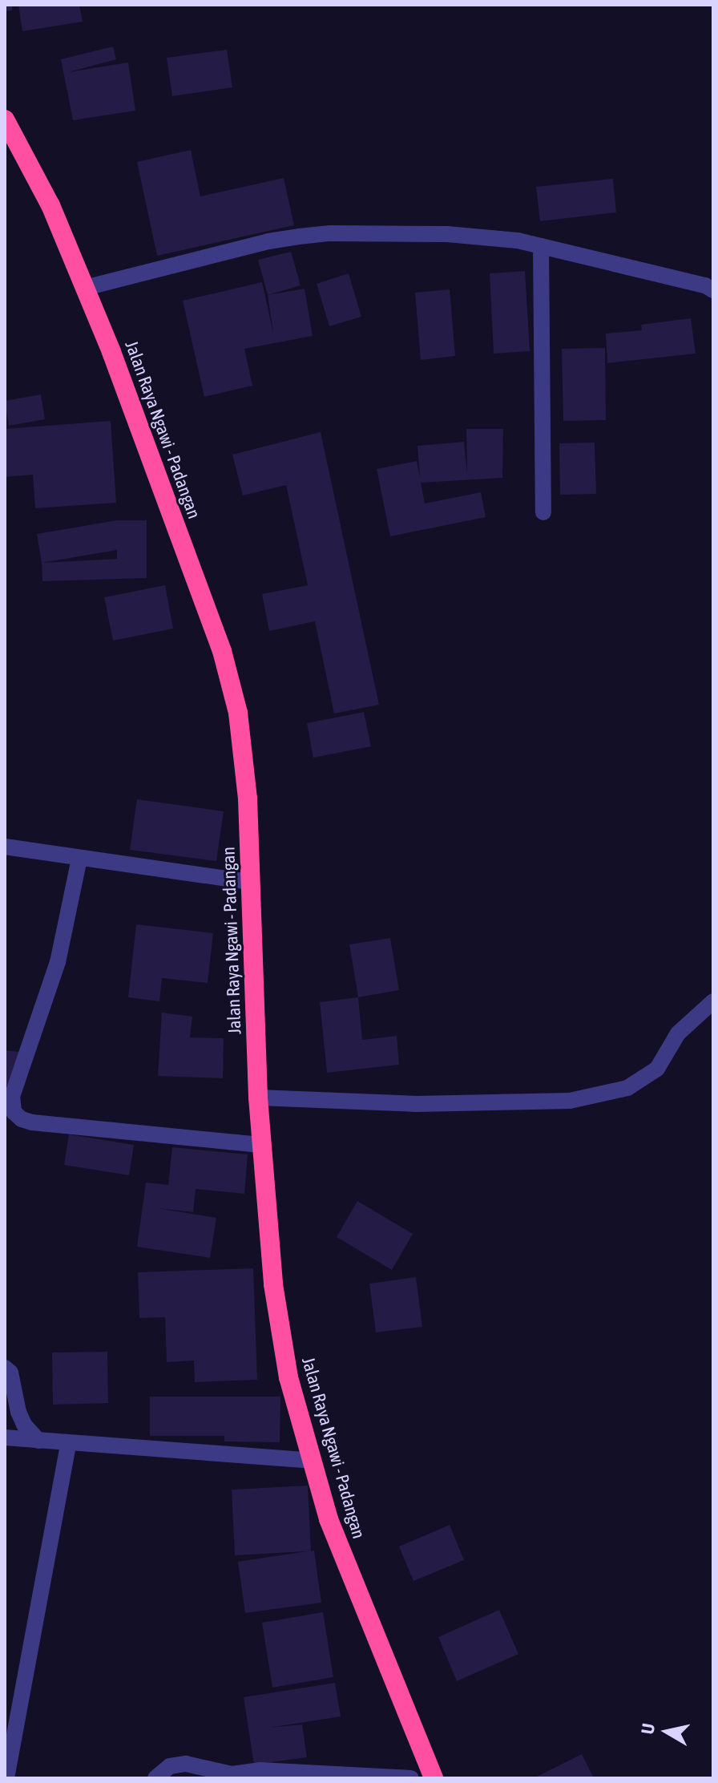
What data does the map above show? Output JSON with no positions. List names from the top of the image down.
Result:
{
  "streets": {
    "highway": ["Jalan Raya Ngawi - Padangan"]
  },
  "north": "left"
}
